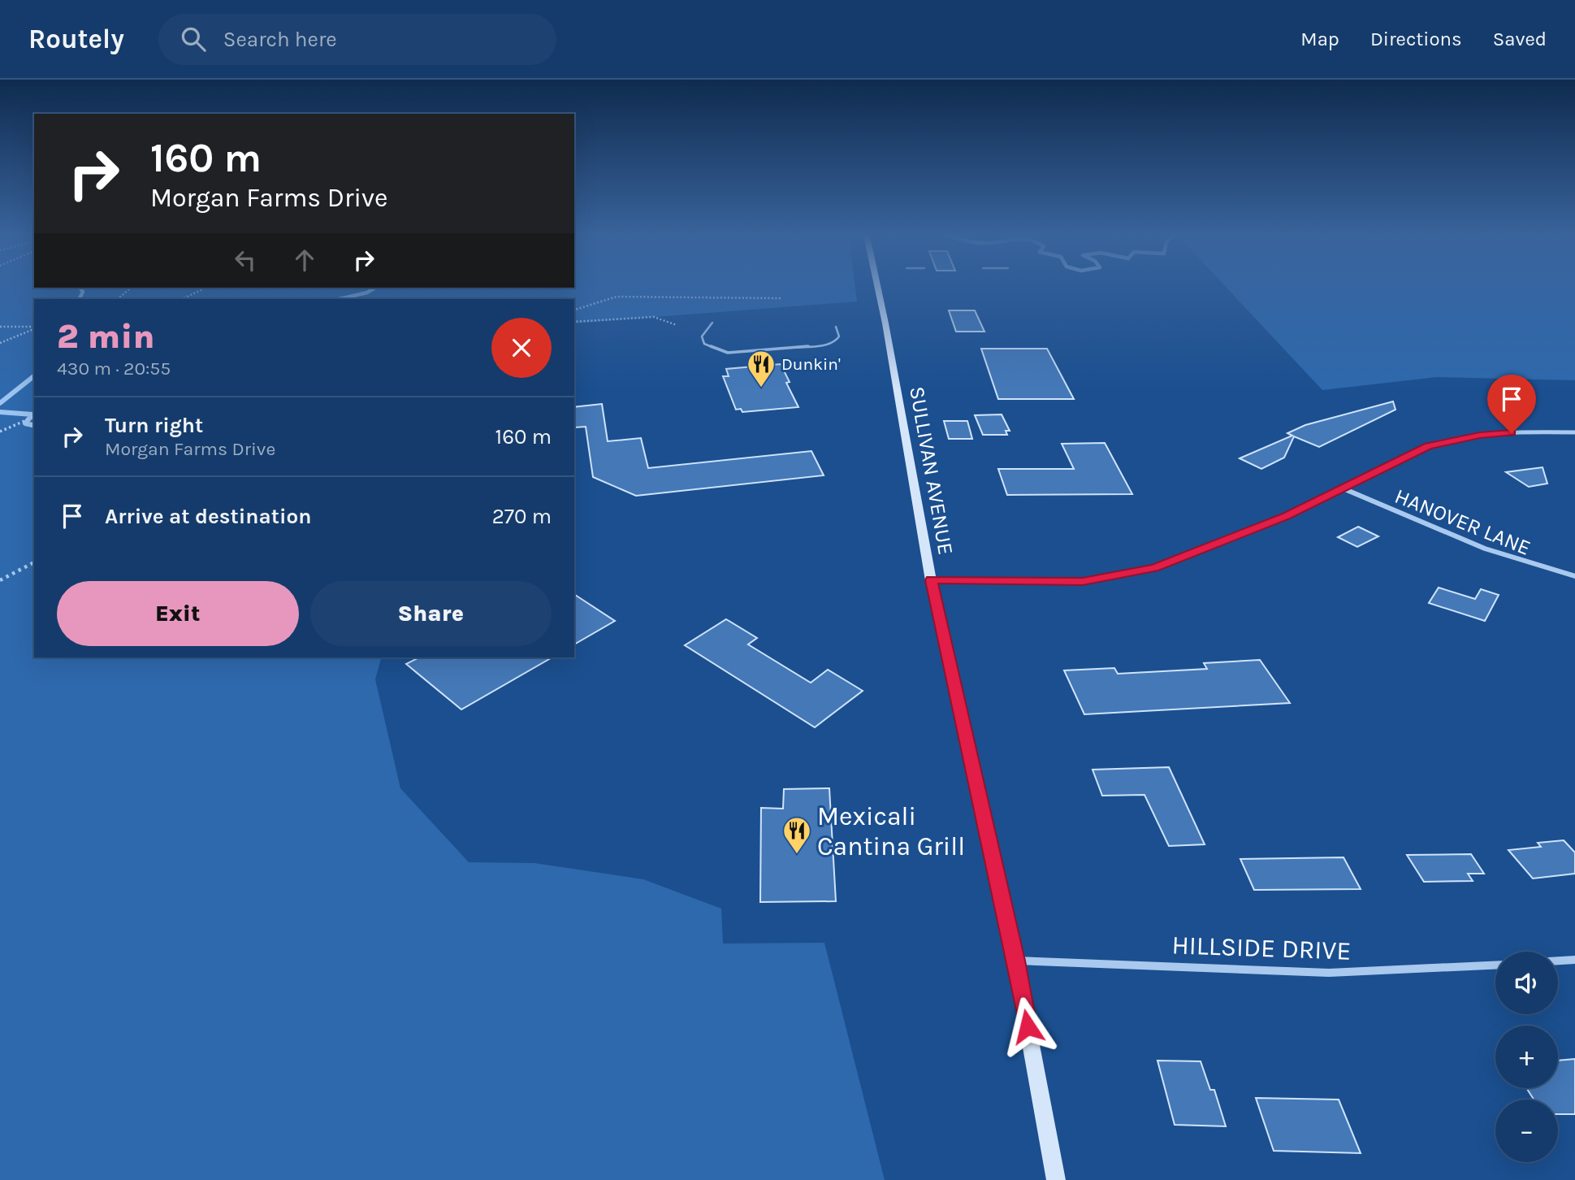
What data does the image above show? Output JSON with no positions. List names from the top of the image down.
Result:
{
  "streets": {
    "main road": ["SULLIVAN AVENUE"],
    "street": ["HANOVER LANE", "HILLSIDE DRIVE"]
  },
  "crossings": [
    ["SULLIVAN AVENUE", "HILLSIDE DRIVE"]
  ],
  "places": {
    "restaurant": ["Dunkin'", "Mexicali Cantina Grill"]
  },
  "page": {
    "header": "Routely",
    "search": "Search here",
    "nav": ["Map", "Directions", "Saved"],
    "turn": ["160 m", "Morgan Farms Drive"],
    "heading": ["2 min", "430 m · 20:55"],
    "list": [
      {
        "name": "Turn right",
        "note": "Morgan Farms Drive",
        "value": "160 m"
      },
      {
        "name": "Arrive at destination",
        "value": "270 m"
      }
    ],
    "buttons": ["Exit", "Share"],
    "map_buttons": ["+", "−"]
  }
}
